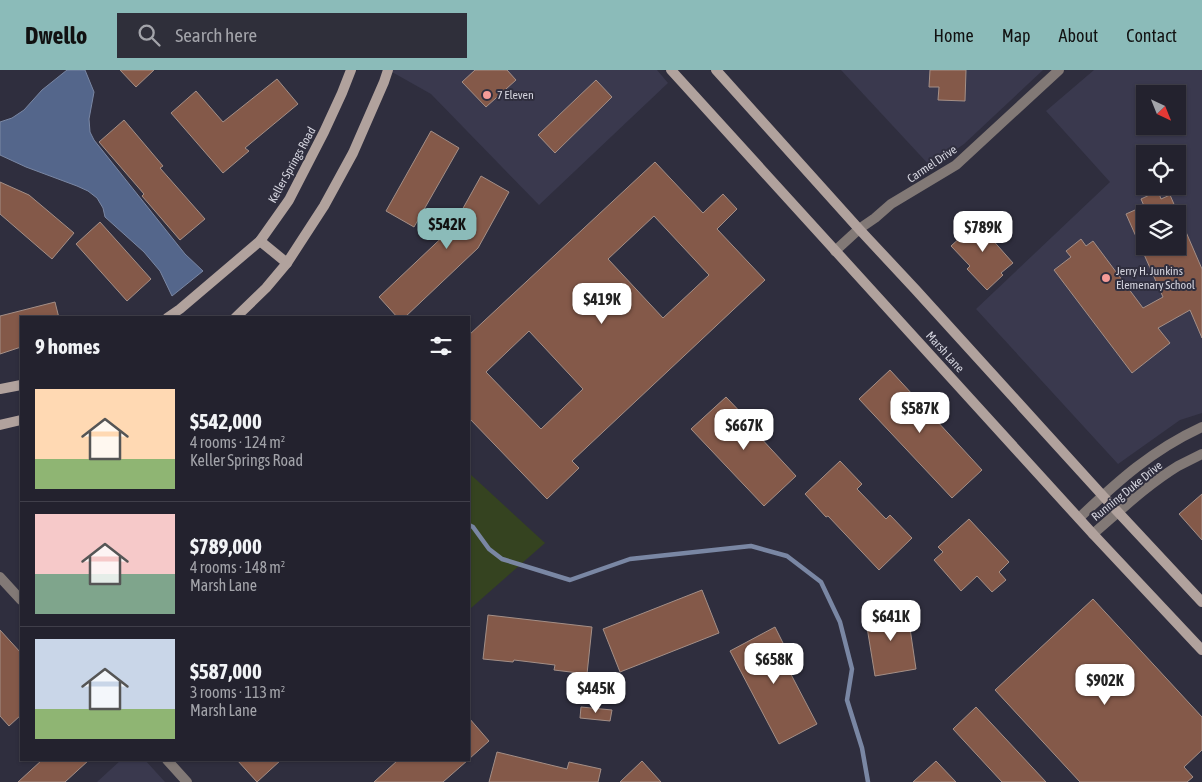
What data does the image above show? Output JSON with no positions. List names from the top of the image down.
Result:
{
  "streets": {
    "main road": ["Keller Springs Road", "Marsh Lane"],
    "street": ["Carmel Drive", "Running Duke Drive"]
  },
  "crossings": [
    ["Carmel Drive", "Marsh Lane"],
    ["Marsh Lane", "Running Duke Drive"]
  ],
  "places": ["7 Eleven", "Jerry H. Junkins Elemenary School"],
  "north": "bottom right",
  "page": {
    "header": "Dwello",
    "search": "Search here",
    "nav": [
      "Home",
      "Map",
      "About",
      "Contact"
    ],
    "price": [
      "$542K",
      "$789K",
      "$419K",
      "$587K",
      "$667K",
      "$641K",
      "$658K",
      "$902K",
      "$445K"
    ],
    "heading": "9 homes",
    "list": [
      {
        "name": "$542,000",
        "note": "4 rooms · 124 m² · Keller Springs Road"
      },
      {
        "name": "$789,000",
        "note": "4 rooms · 148 m² · Marsh Lane"
      },
      {
        "name": "$587,000",
        "note": "3 rooms · 113 m² · Marsh Lane"
      }
    ]
  }
}
